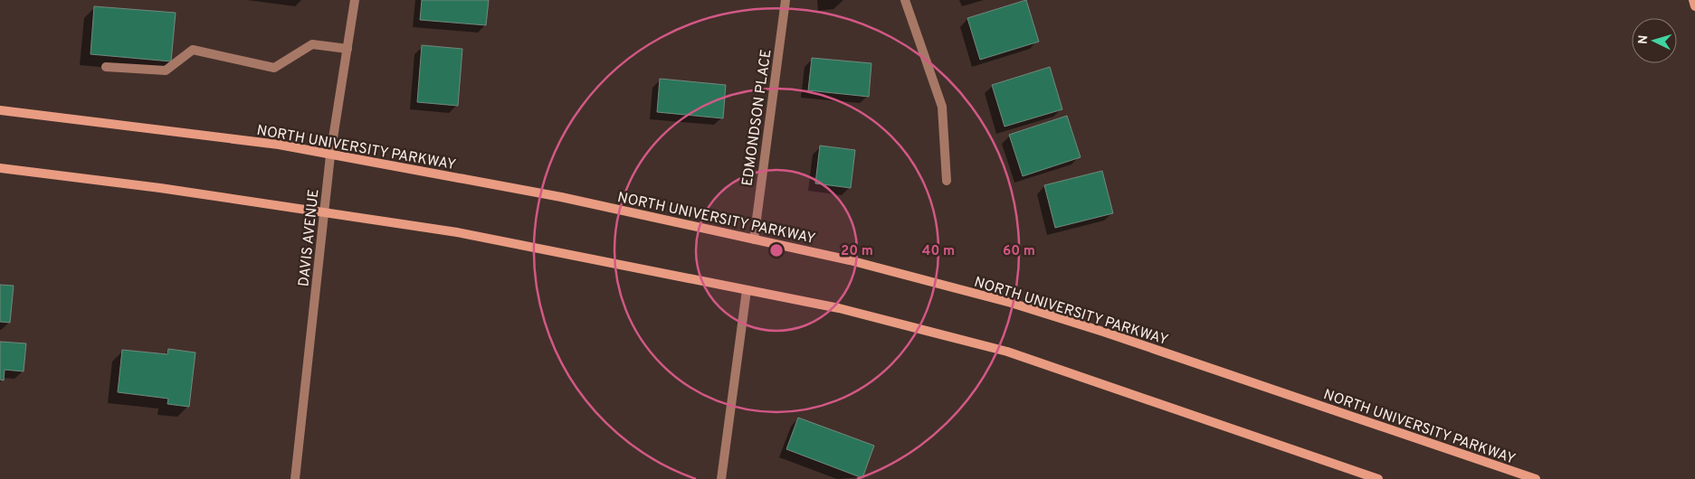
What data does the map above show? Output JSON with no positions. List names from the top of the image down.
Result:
{
  "streets": {
    "main road": ["NORTH UNIVERSITY PARKWAY"],
    "street": ["EDMONDSON PLACE", "DAVIS AVENUE"]
  },
  "crossings": [
    ["EDMONDSON PLACE", "NORTH UNIVERSITY PARKWAY"],
    ["NORTH UNIVERSITY PARKWAY", "DAVIS AVENUE"]
  ],
  "north": "left",
  "rings": ["20 m", "40 m", "60 m"]
}
